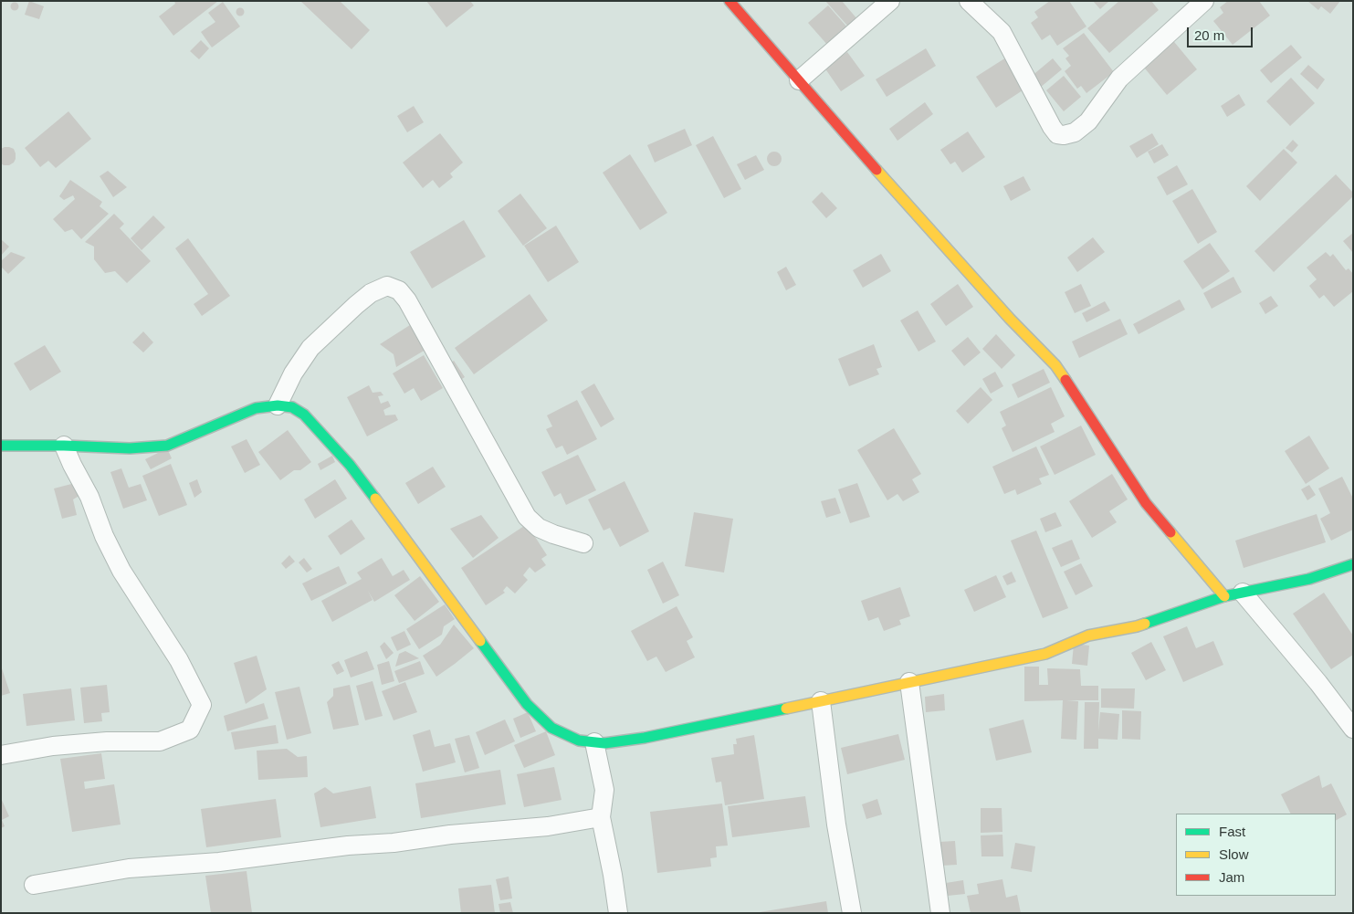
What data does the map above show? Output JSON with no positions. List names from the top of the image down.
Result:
{
  "legend": ["Fast", "Slow", "Jam"],
  "scale_bar": "20 m"
}
